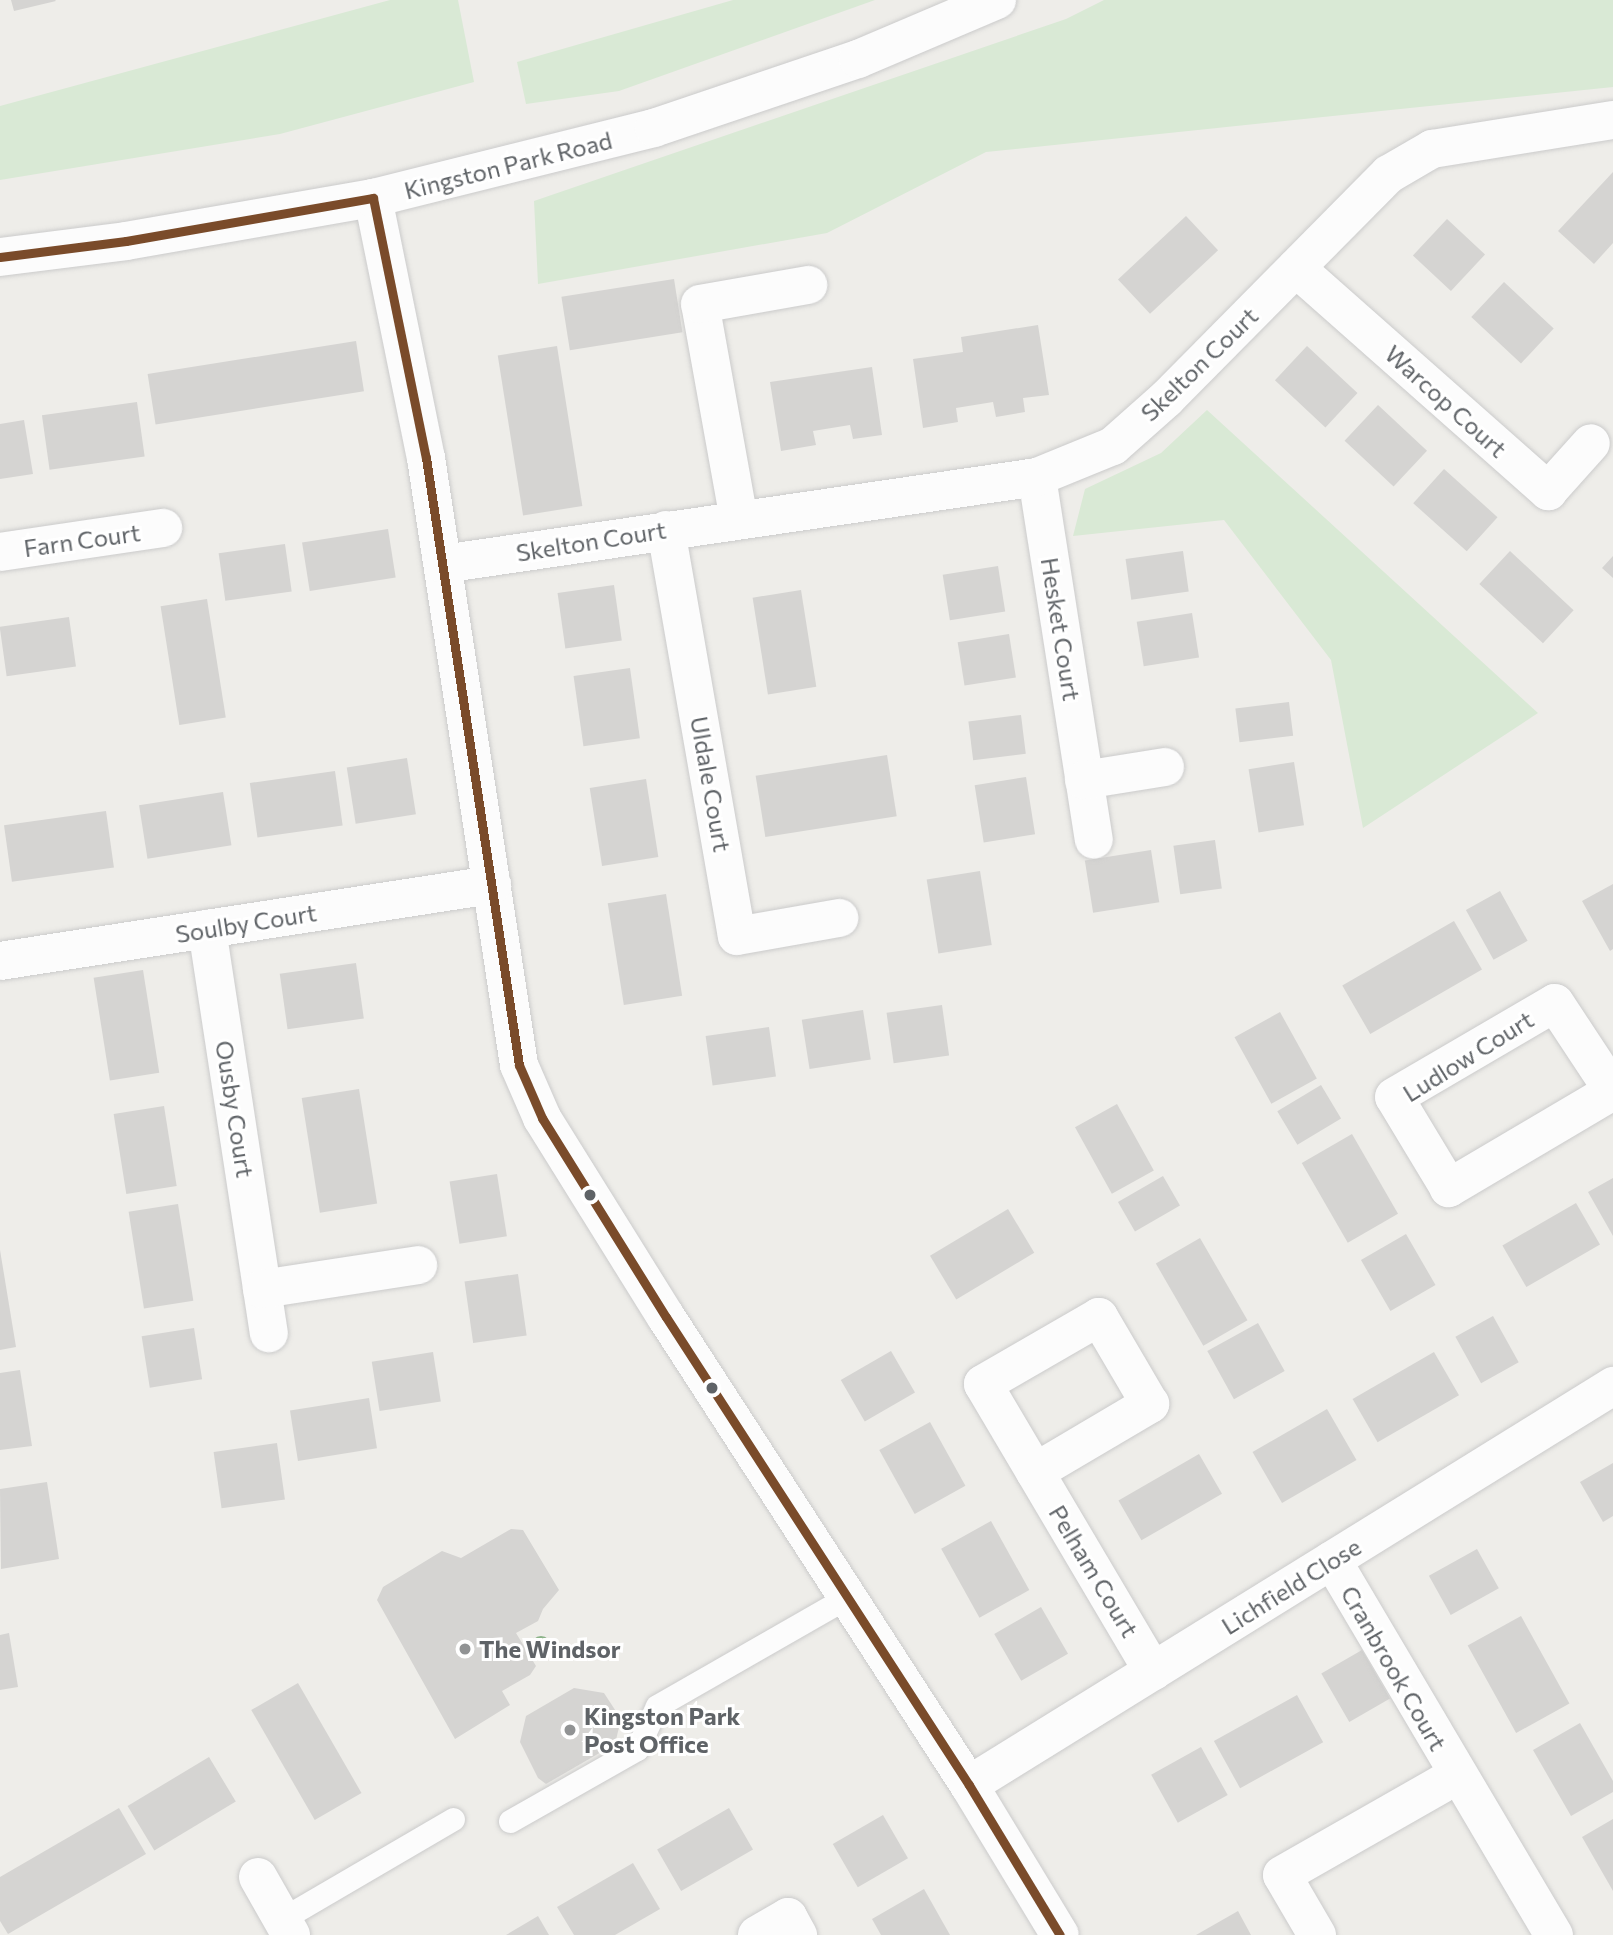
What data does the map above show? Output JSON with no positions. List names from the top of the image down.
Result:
{
  "streets": {
    "street": [
      "Kingston Park Road",
      "Skelton Court",
      "Warcop Court",
      "Farn Court",
      "Hesket Court",
      "Uldale Court",
      "Soulby Court",
      "Ludlow Court",
      "Ousby Court",
      "Pelham Court",
      "Lichfield Close",
      "Cranbrook Court"
    ]
  },
  "crossings": [
    ["Skelton Court", "Warcop Court"],
    ["Skelton Court", "Hesket Court"],
    ["Skelton Court", "Uldale Court"],
    ["Soulby Court", "Ousby Court"],
    ["Pelham Court", "Lichfield Close"],
    ["Lichfield Close", "Cranbrook Court"]
  ],
  "places": ["The Windsor", "Kingston Park Post Office"]
}
